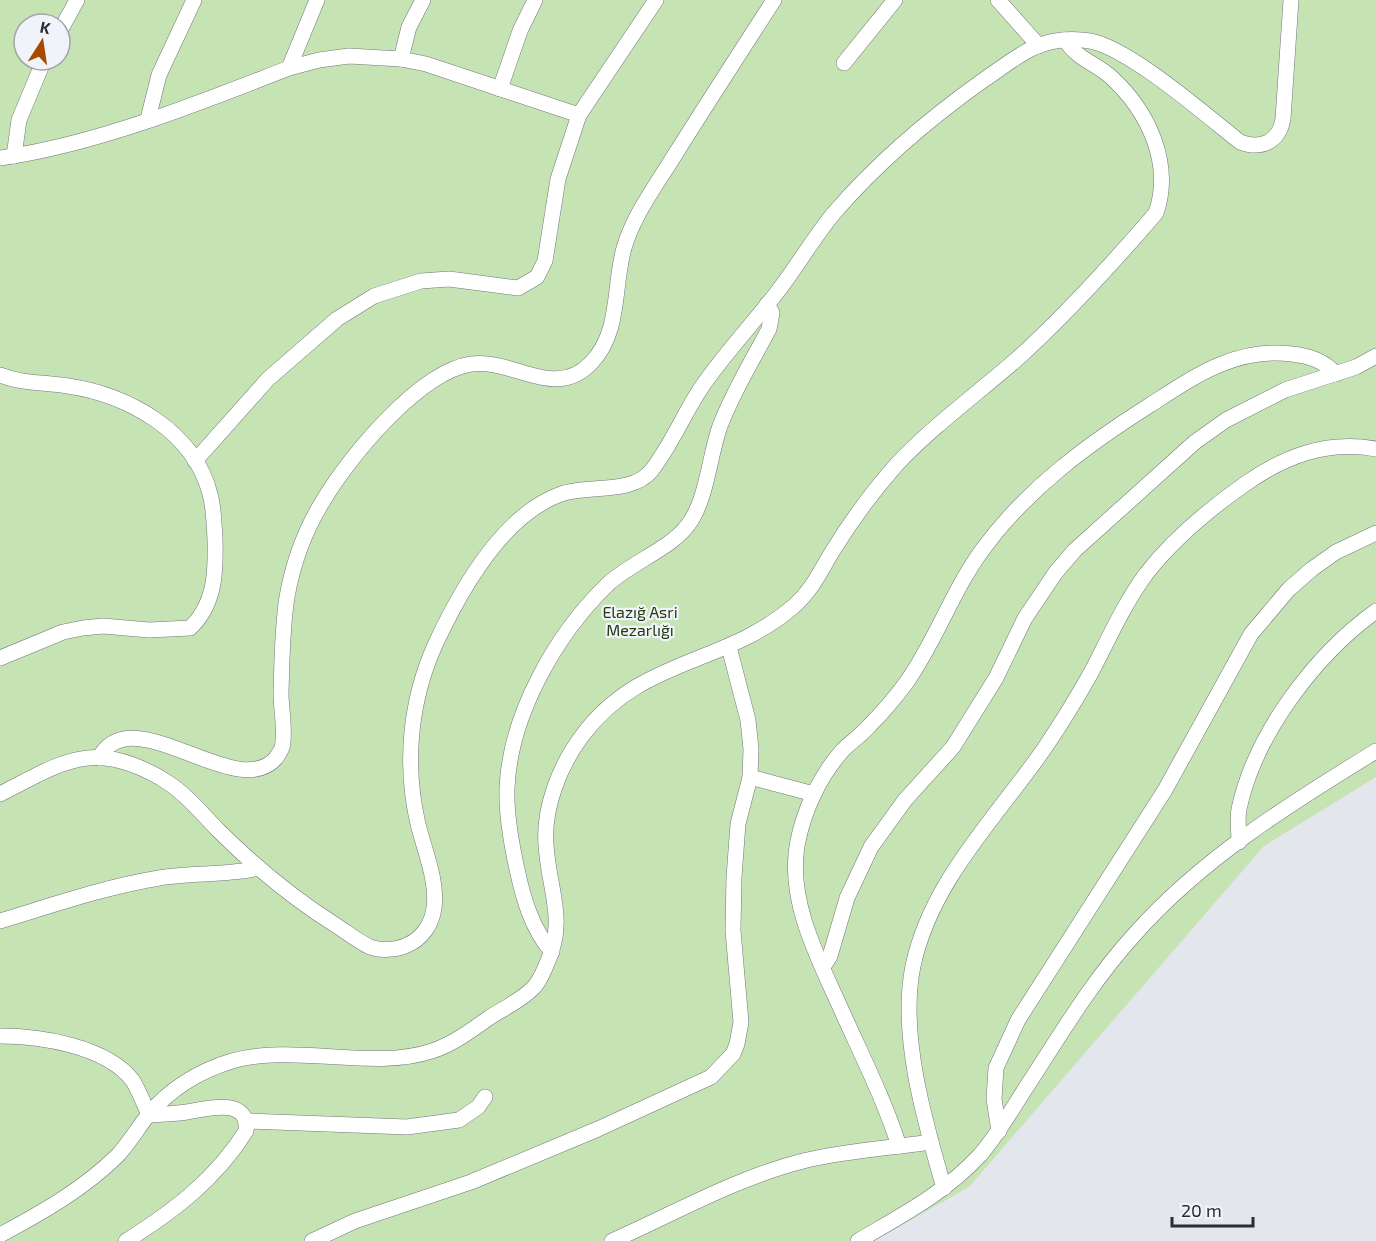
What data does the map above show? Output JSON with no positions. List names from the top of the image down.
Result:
{
  "parks": ["Elazığ Asri Mezarlığı"],
  "scale_bar": "20 m",
  "north": "top"
}
